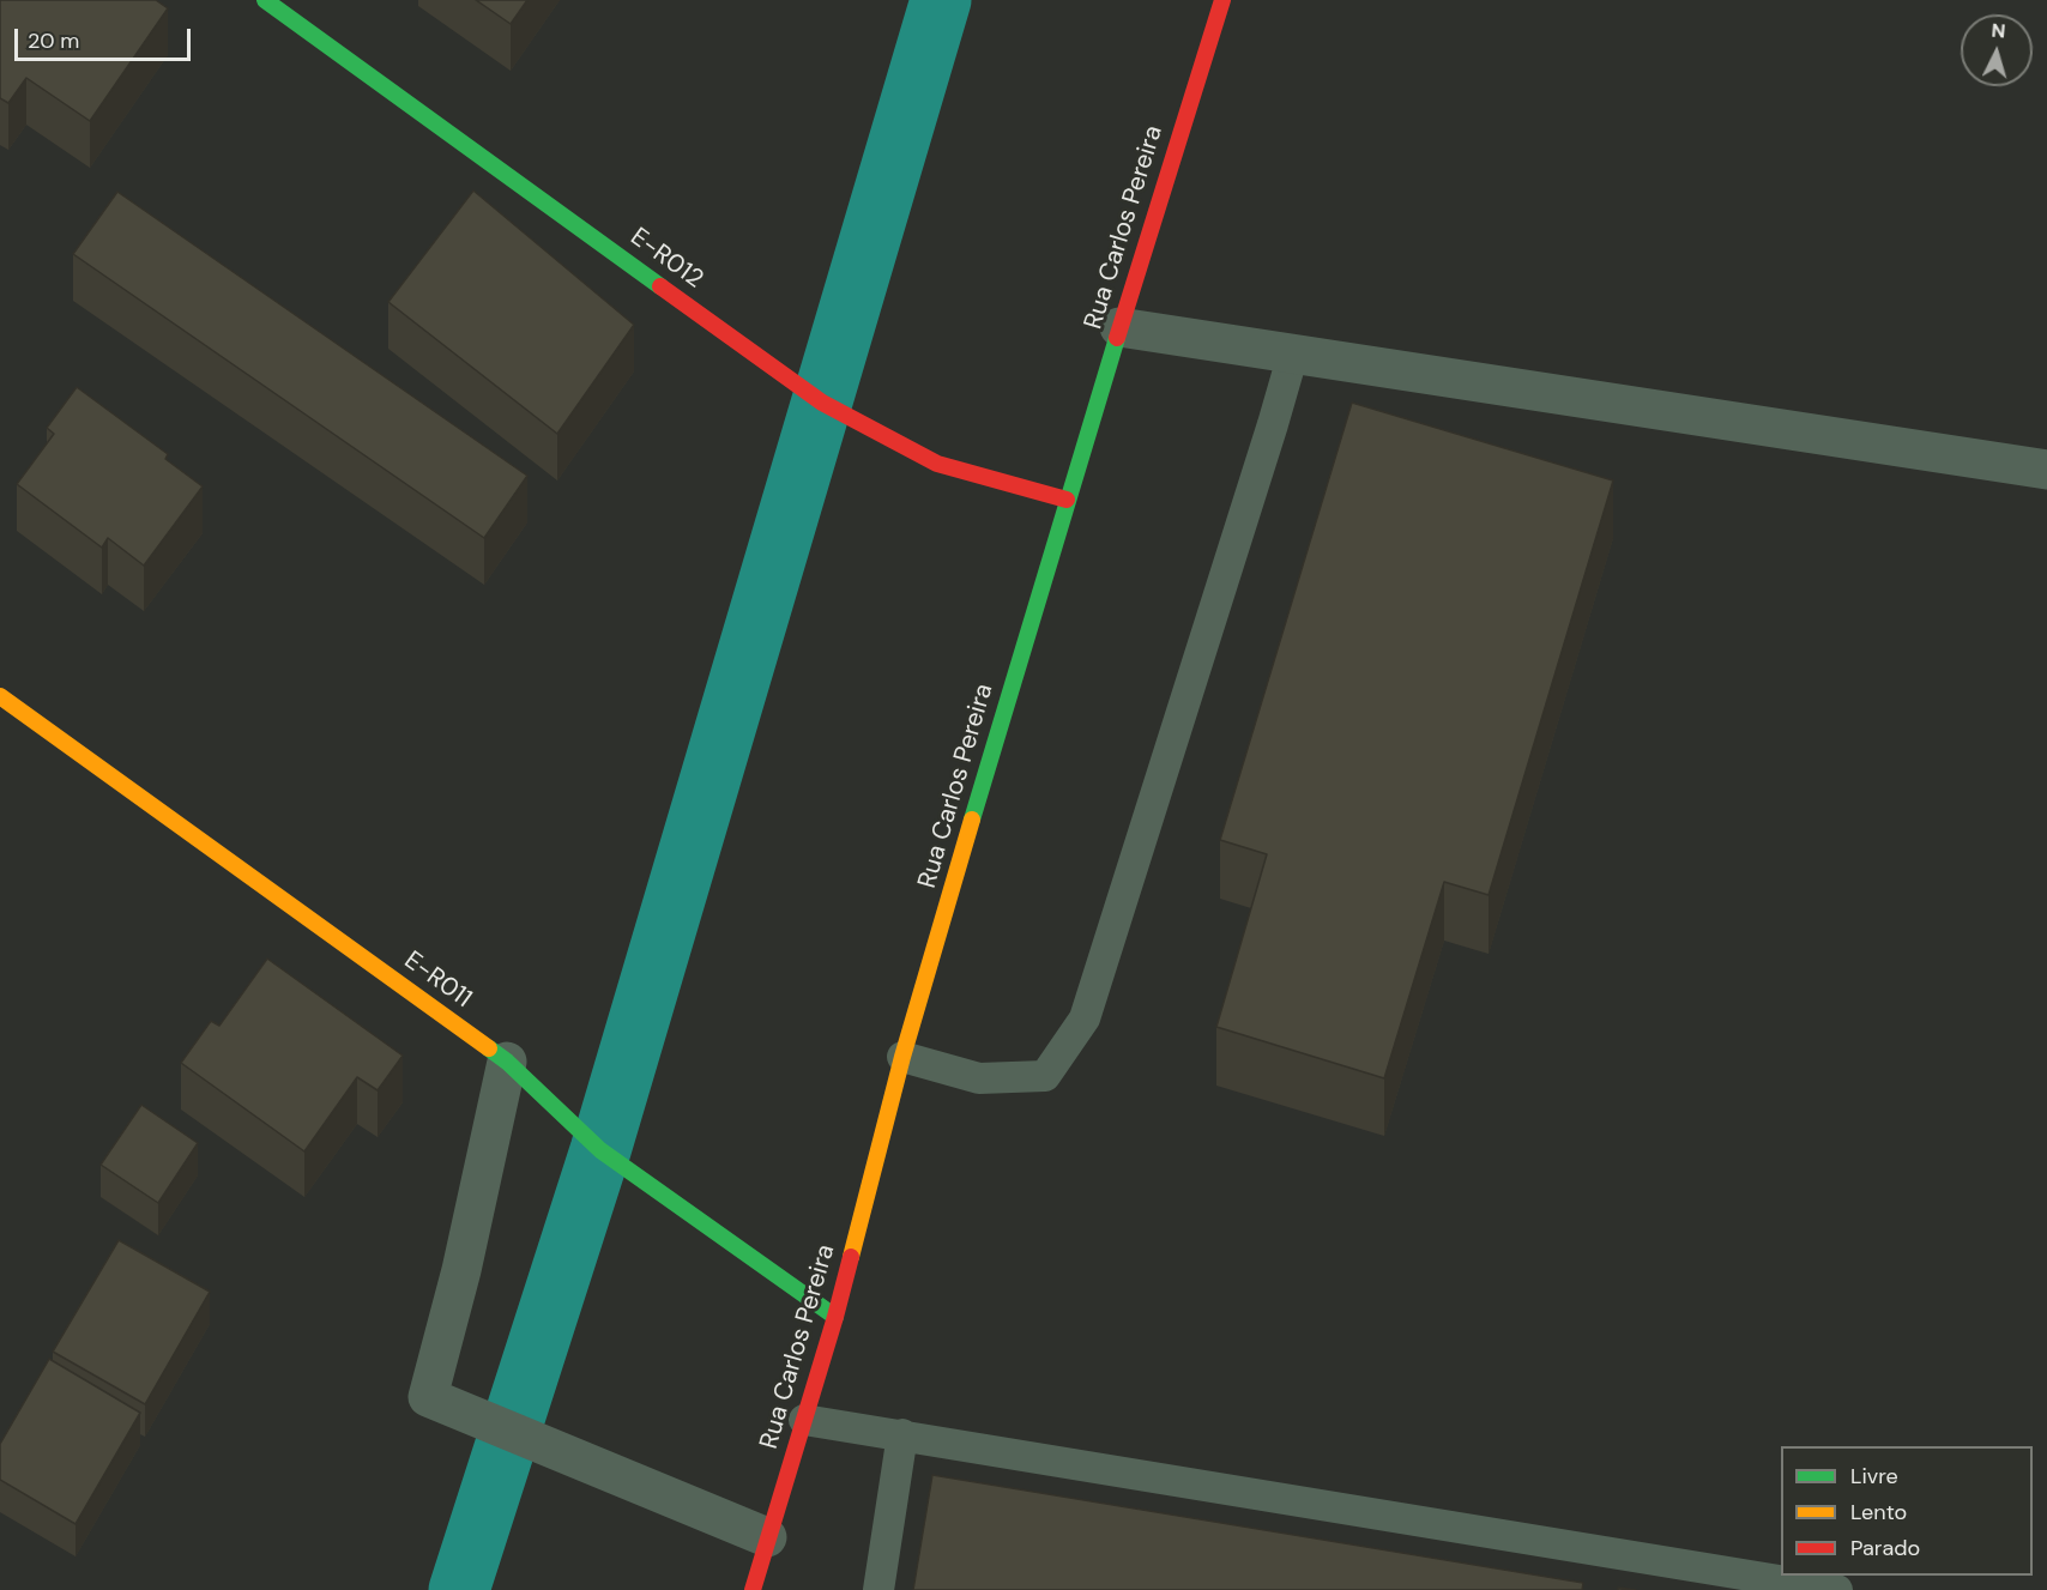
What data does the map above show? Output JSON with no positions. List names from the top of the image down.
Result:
{
  "streets": {
    "street": ["Rua Carlos Pereira", "E-R012", "E-R011"]
  },
  "crossings": [
    ["Rua Carlos Pereira", "E-R012"],
    ["Rua Carlos Pereira", "E-R011"]
  ],
  "legend": ["Livre", "Lento", "Parado"],
  "scale_bar": "20 m",
  "north": "top"
}
